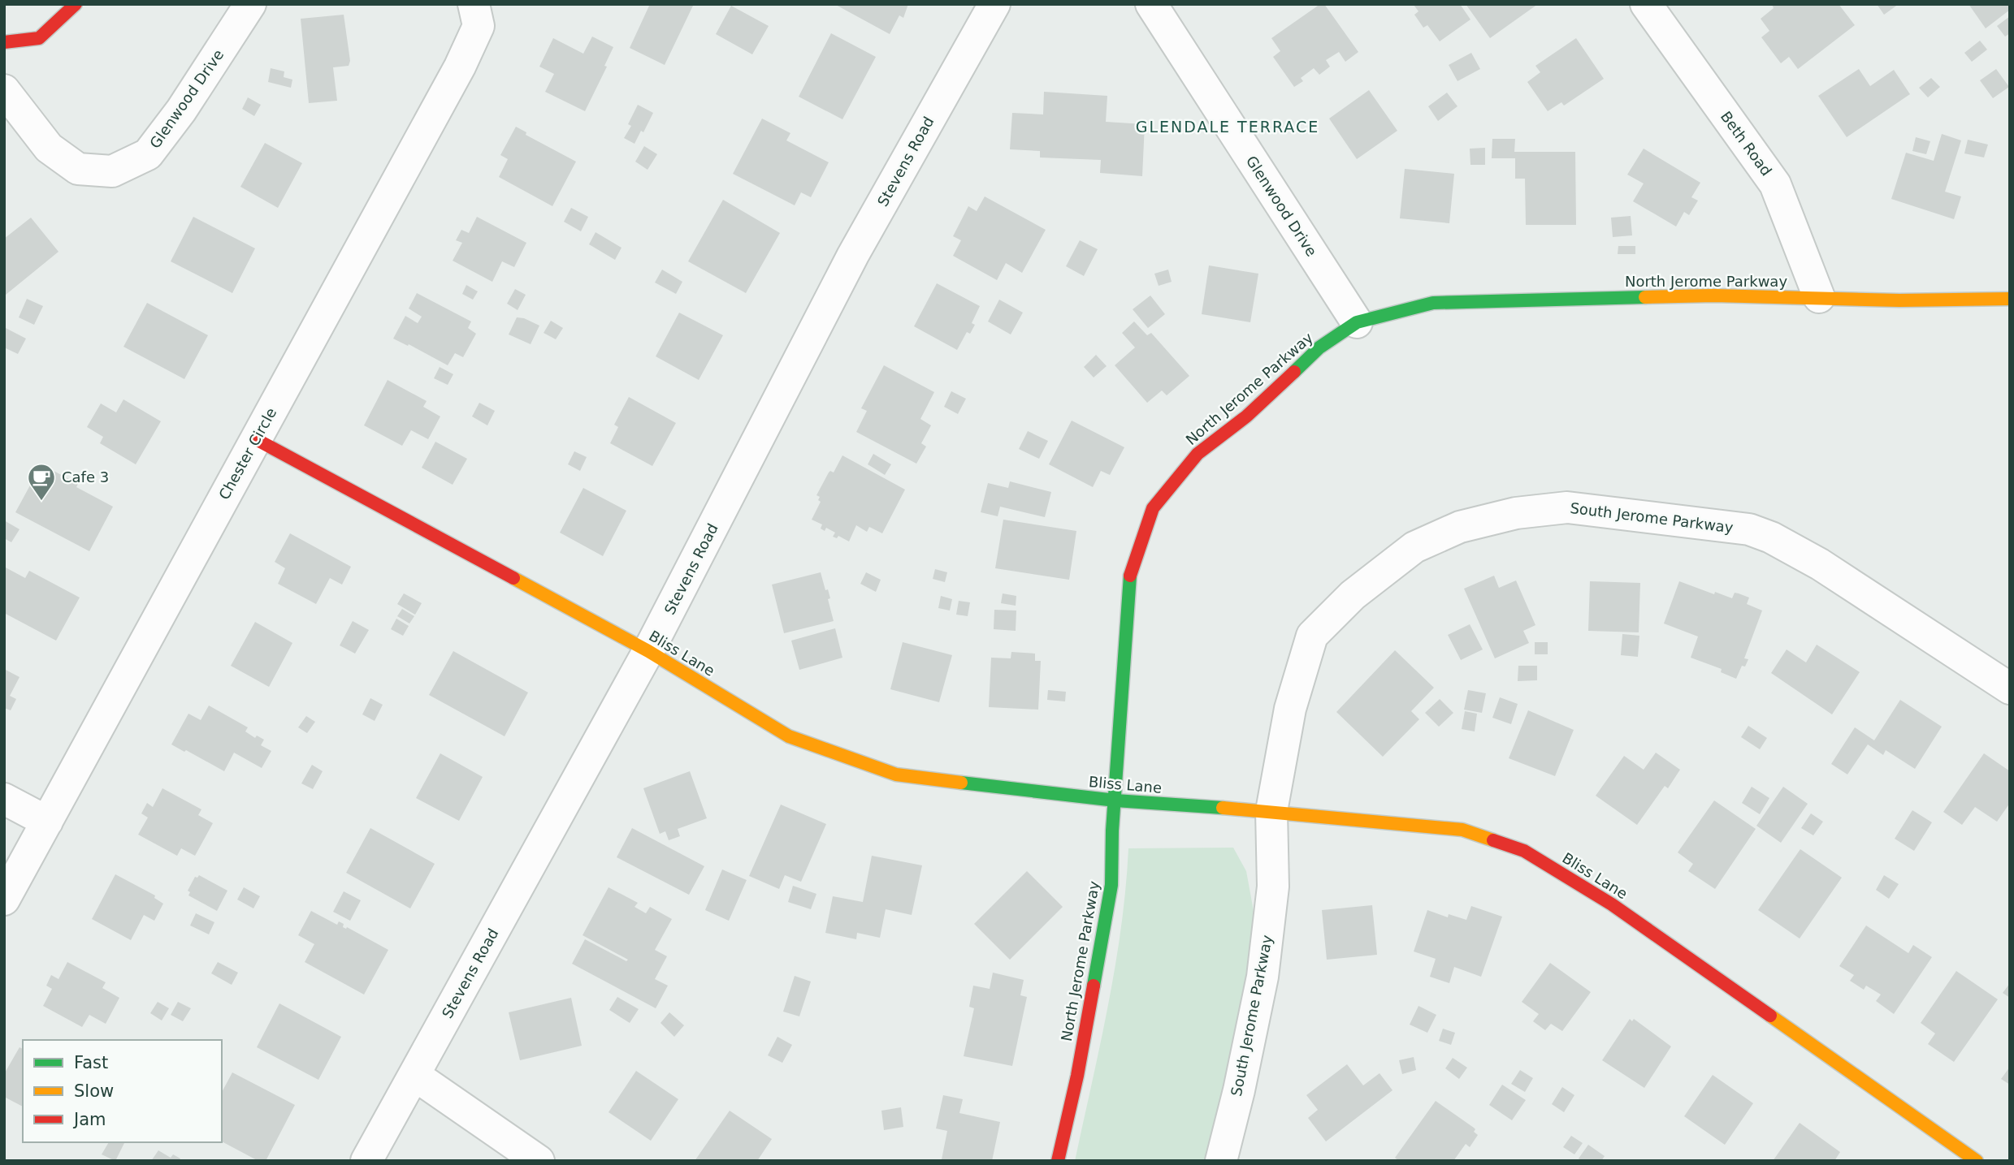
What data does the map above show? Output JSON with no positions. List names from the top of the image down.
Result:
{
  "streets": {
    "street": [
      "Glenwood Drive",
      "Beth Road",
      "Stevens Road",
      "North Jerome Parkway",
      "Chester Circle",
      "South Jerome Parkway",
      "Bliss Lane"
    ]
  },
  "crossings": [
    ["Glenwood Drive", "North Jerome Parkway"],
    ["Beth Road", "North Jerome Parkway"],
    ["Stevens Road", "Bliss Lane"],
    ["North Jerome Parkway", "Bliss Lane"],
    ["Chester Circle", "Bliss Lane"],
    ["South Jerome Parkway", "Bliss Lane"]
  ],
  "districts": ["GLENDALE TERRACE"],
  "places": {
    "cafe": ["Cafe 3"]
  },
  "legend": ["Fast", "Slow", "Jam"]
}
